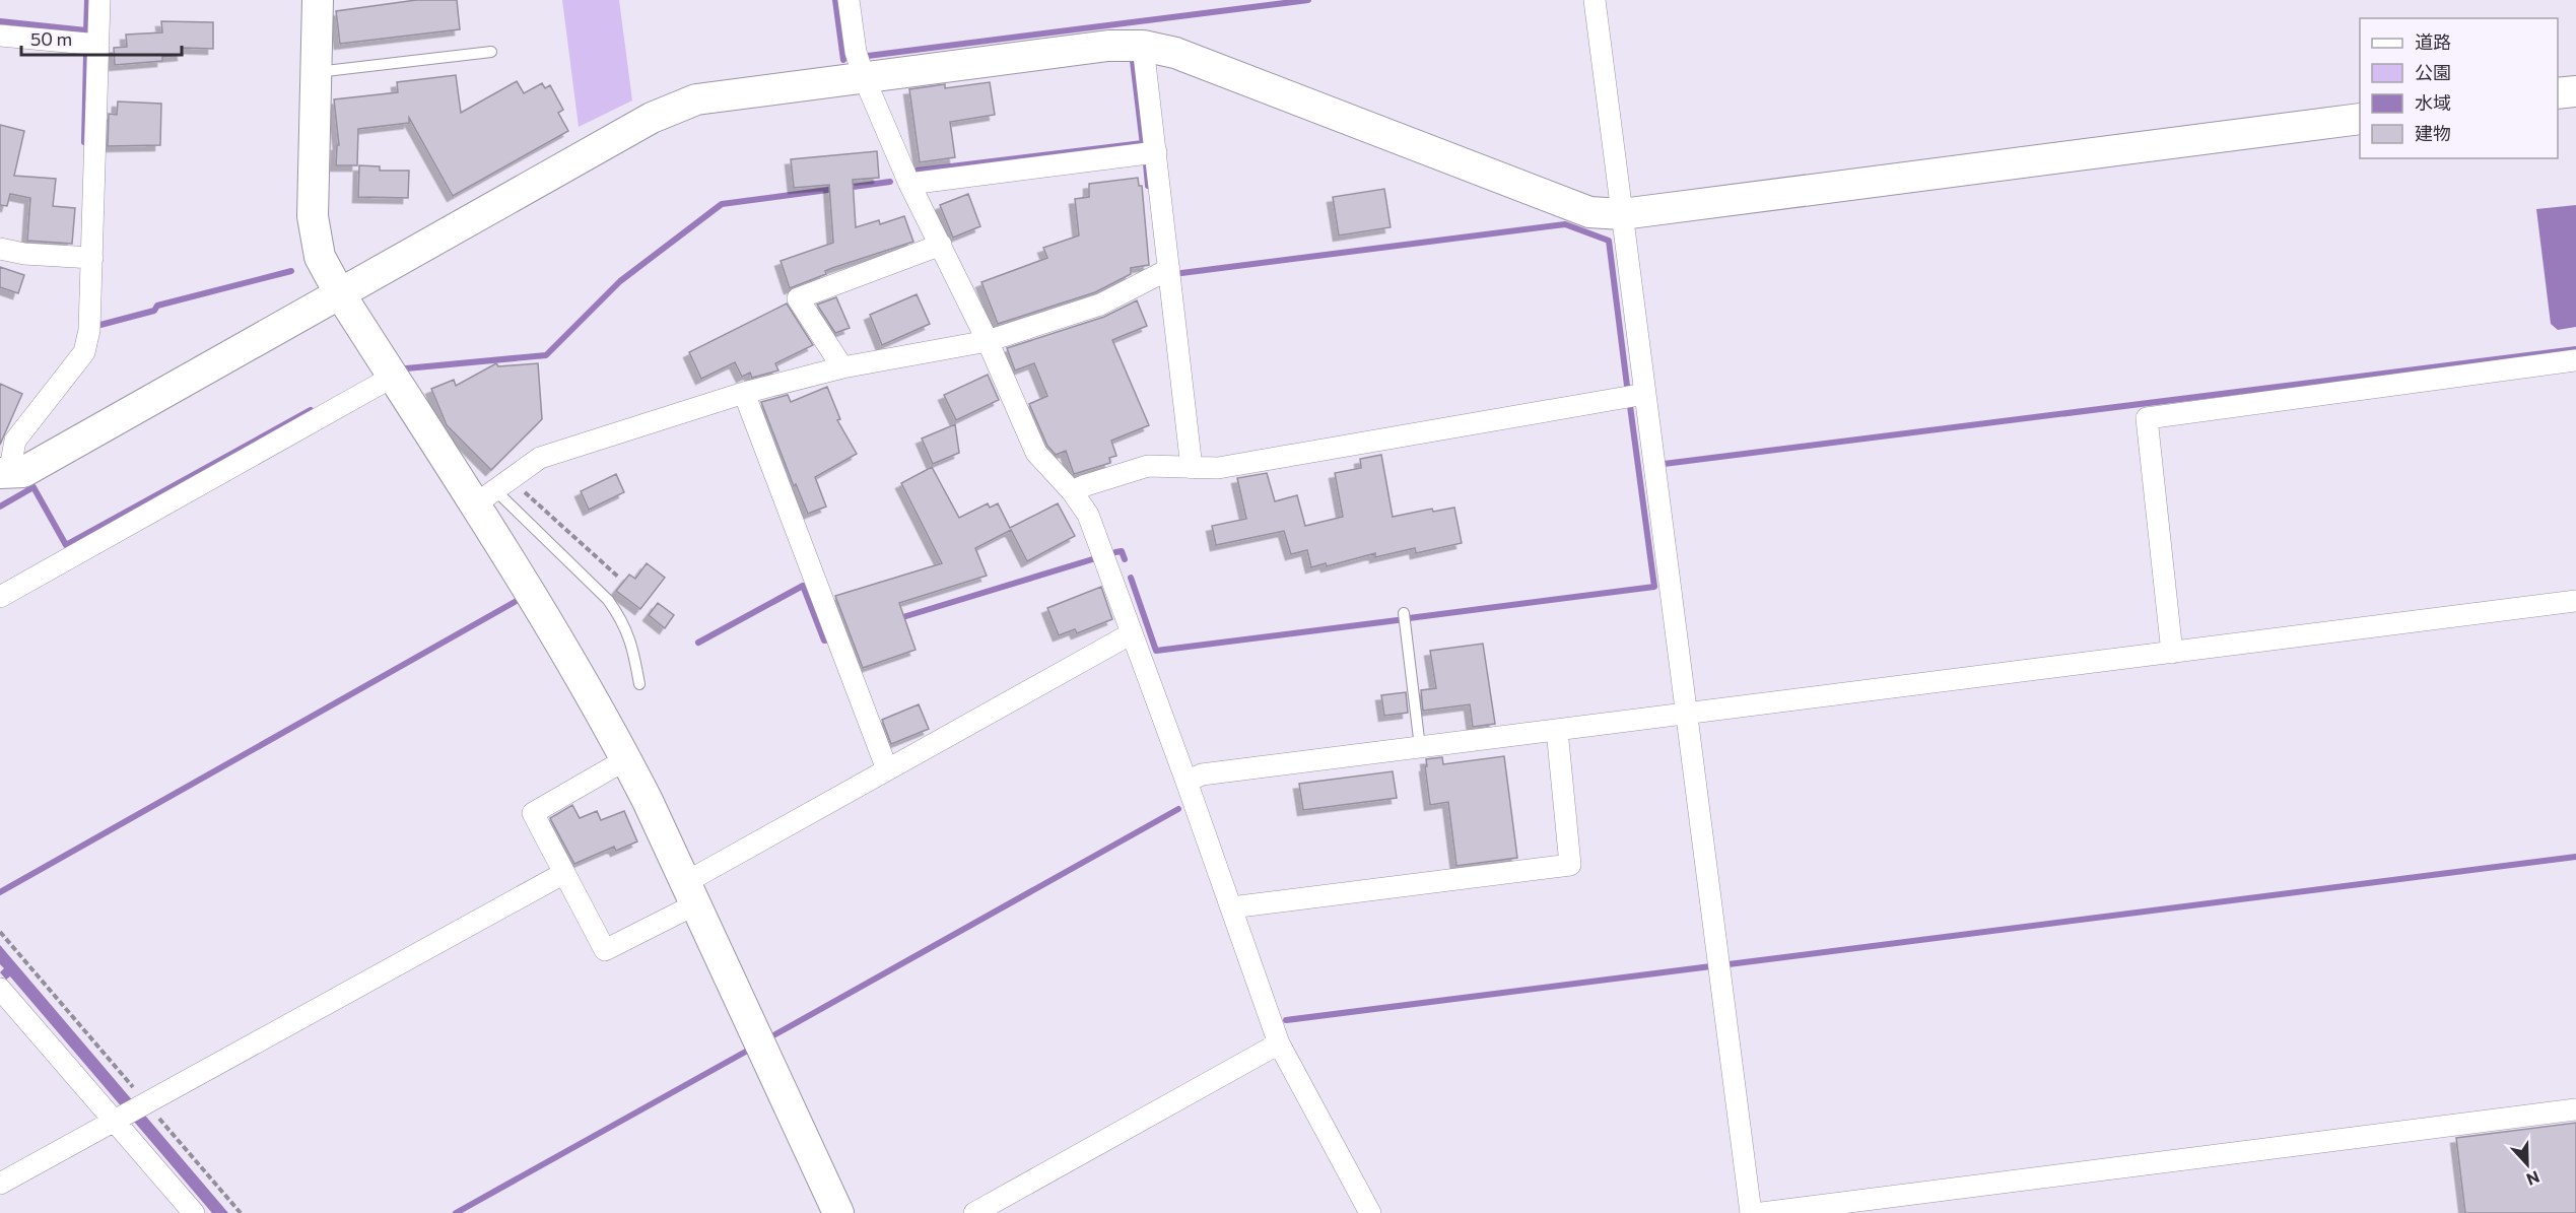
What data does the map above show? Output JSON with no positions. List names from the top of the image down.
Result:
{
  "legend": [
    "道路",
    "公園",
    "水域",
    "建物"
  ],
  "scale_bar": "50 m",
  "north": "bottom"
}
